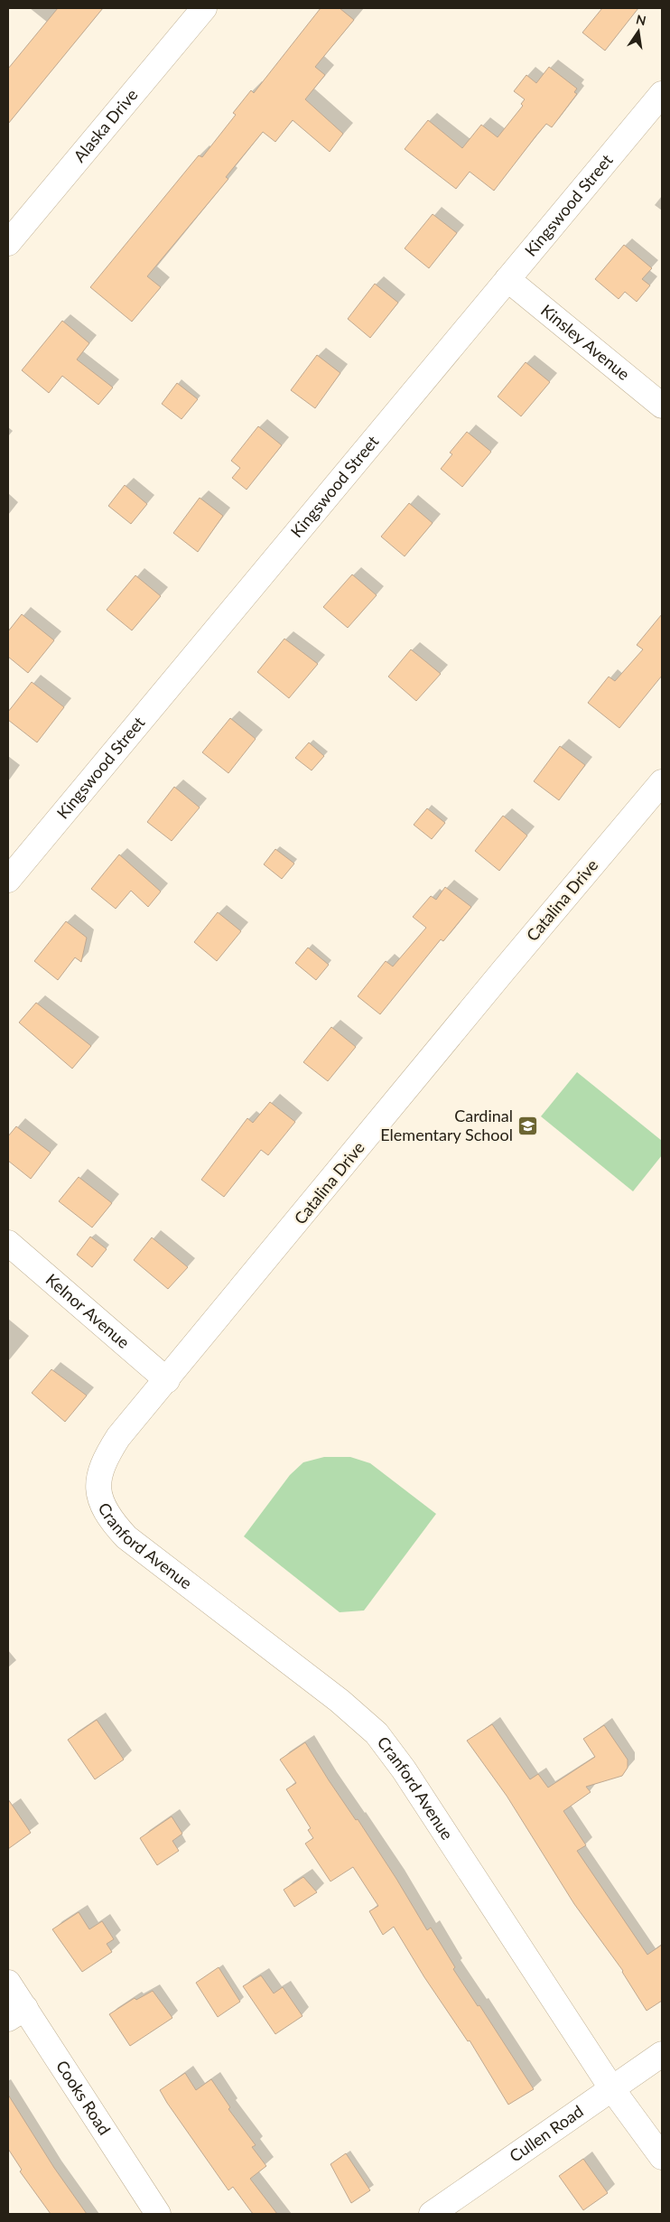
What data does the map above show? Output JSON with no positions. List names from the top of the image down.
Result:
{
  "streets": {
    "street": [
      "Alaska Drive",
      "Kingswood Street",
      "Kinsley Avenue",
      "Catalina Drive",
      "Kelnor Avenue",
      "Cranford Avenue",
      "Cooks Road",
      "Cullen Road"
    ]
  },
  "crossings": [
    ["Kingswood Street", "Kinsley Avenue"],
    ["Catalina Drive", "Kelnor Avenue"],
    ["Catalina Drive", "Cranford Avenue"],
    ["Cranford Avenue", "Cullen Road"]
  ],
  "places": {
    "school or university": ["Cardinal Elementary School"]
  },
  "north": "top"
}
